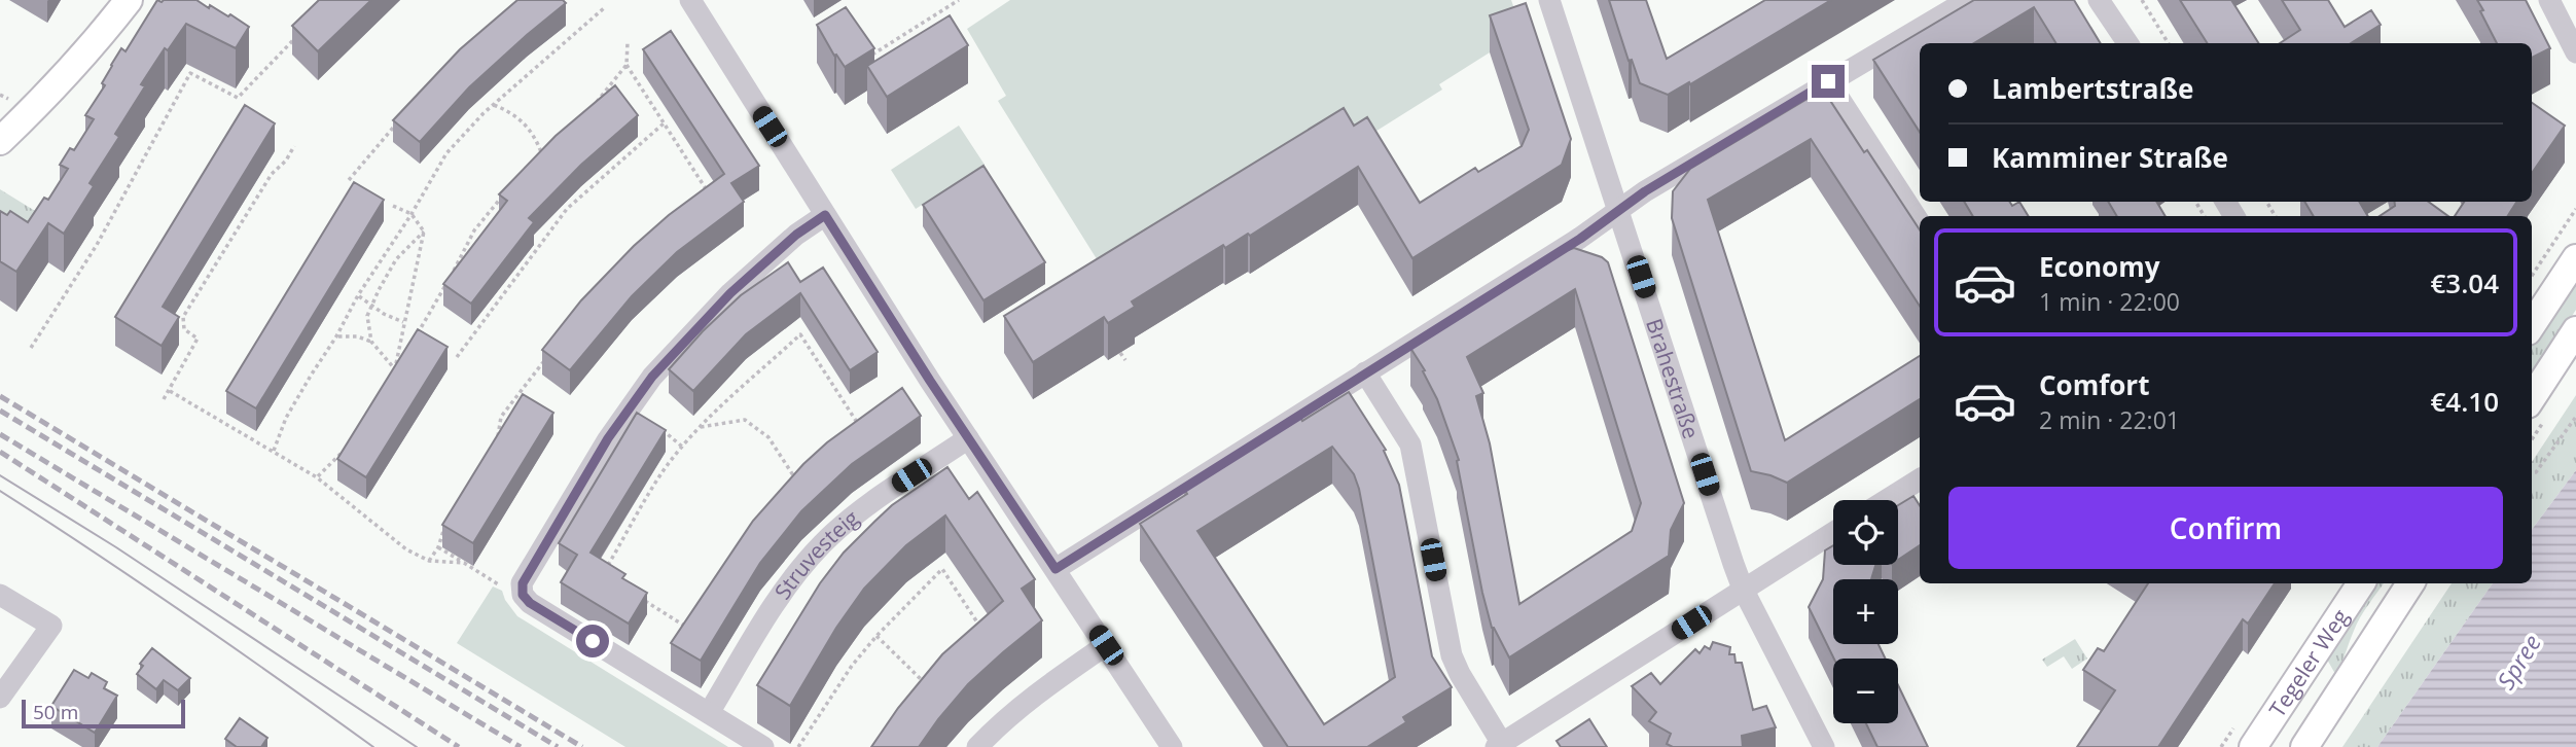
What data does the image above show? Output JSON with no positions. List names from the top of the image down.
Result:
{
  "streets": {
    "main road": ["Tegeler Weg"],
    "street": ["Brahestraße", "Struvesteig"]
  },
  "water": ["Spree"],
  "scale_bar": "50 m",
  "page": {
    "banner": ["Lambertstraße", "Kamminer Straße"],
    "list": [
      {
        "name": "Economy",
        "note": "1 min · 22:00",
        "value": "€3.04"
      },
      {
        "name": "Comfort",
        "note": "2 min · 22:01",
        "value": "€4.10"
      }
    ],
    "buttons": "Confirm",
    "map_buttons": ["+", "−"],
    "scale": "50 m"
  }
}
